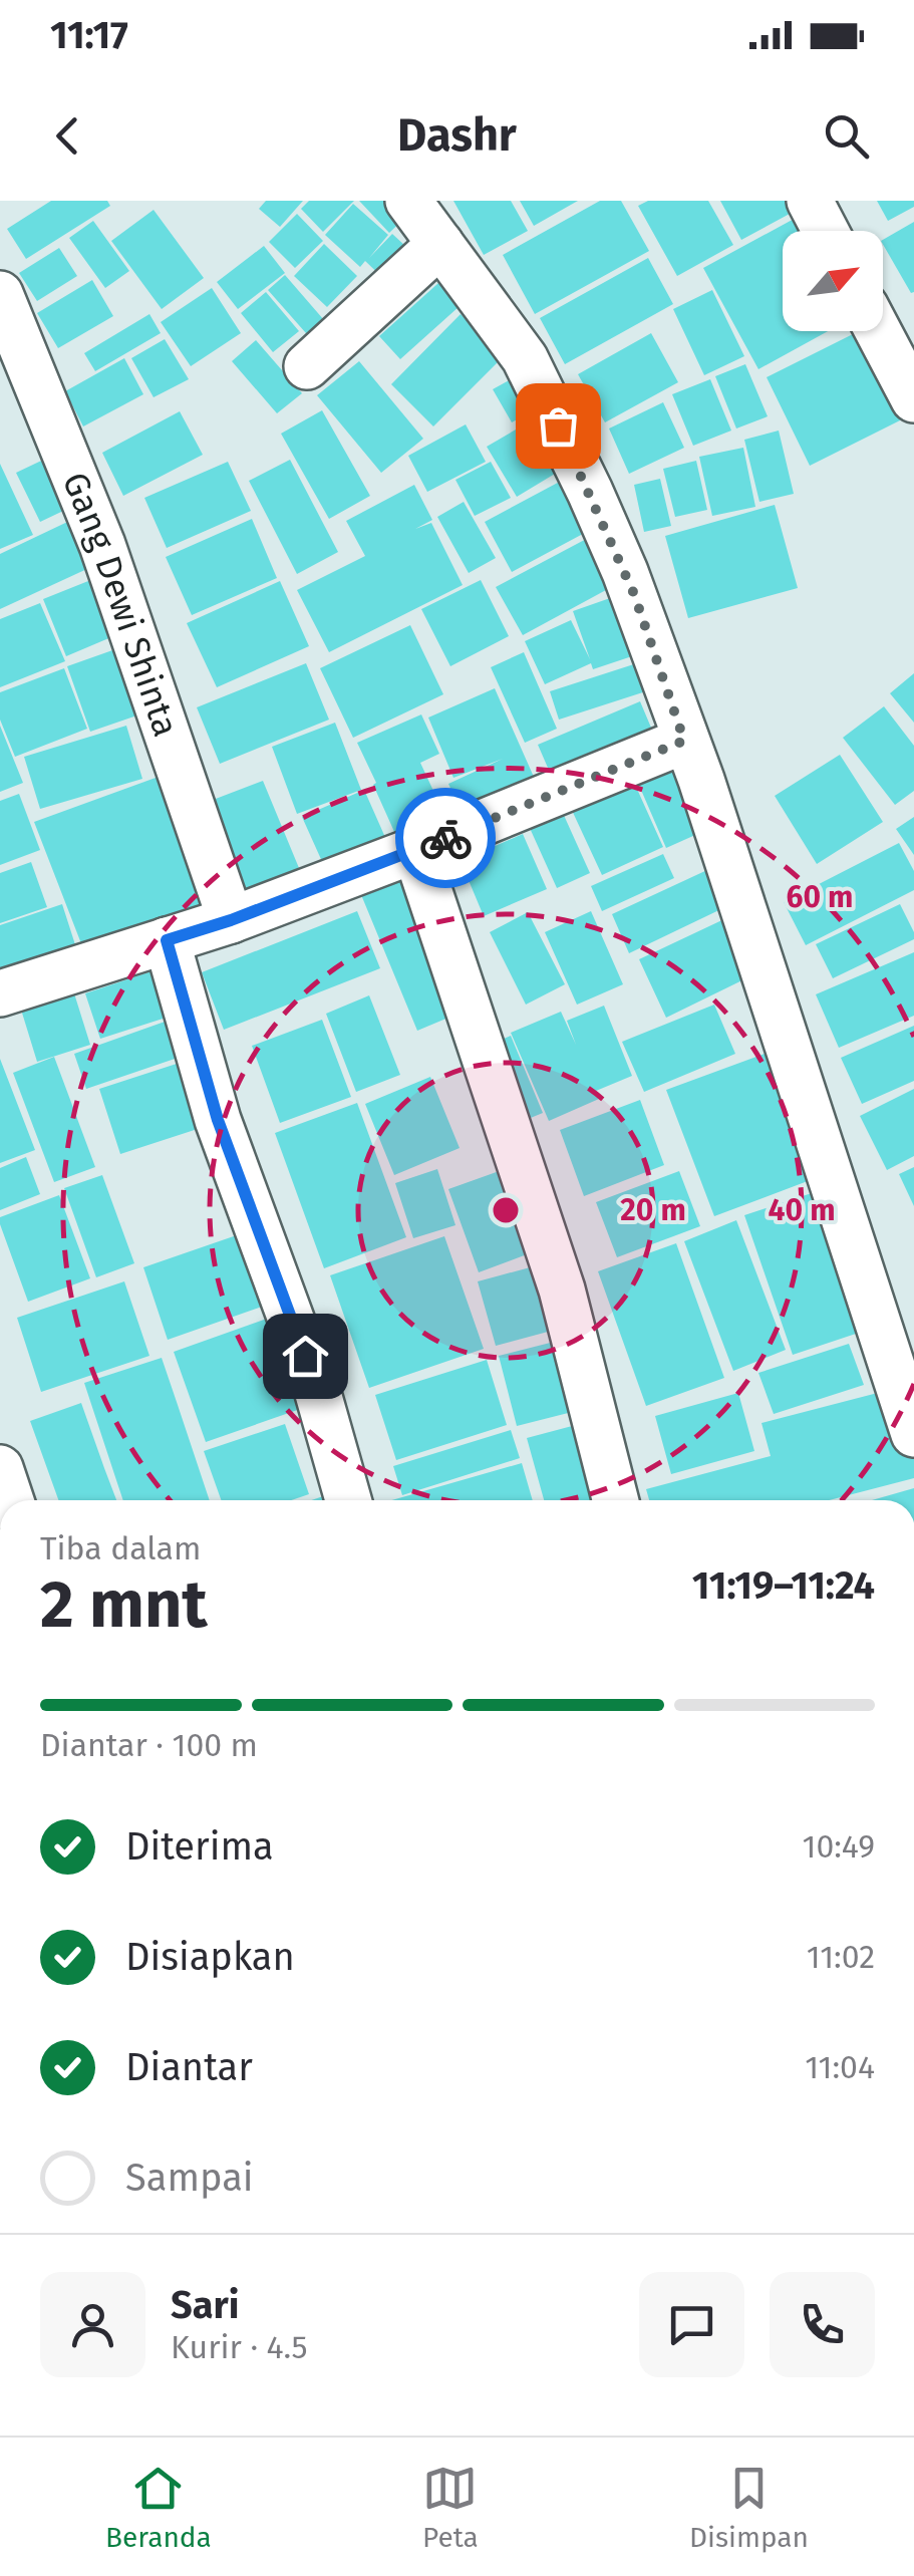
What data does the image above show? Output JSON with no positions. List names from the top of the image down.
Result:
{
  "streets": {
    "street": ["Gang Dewi Shinta"]
  },
  "north": "top right",
  "page": {
    "status": "11:17",
    "header": "Dashr",
    "heading": ["2 mnt", "Tiba dalam", "11:19–11:24"],
    "panel": ["Sari", "Kurir · 4.5"],
    "bar": "Diantar · 100 m",
    "list": [
      ["Diterima", "10:49"],
      ["Disiapkan", "11:02"],
      ["Diantar", "11:04"],
      "Sampai"
    ],
    "tabs": ["Beranda", "Peta", "Disimpan"]
  },
  "rings": ["60 m", "20 m", "40 m"]
}
